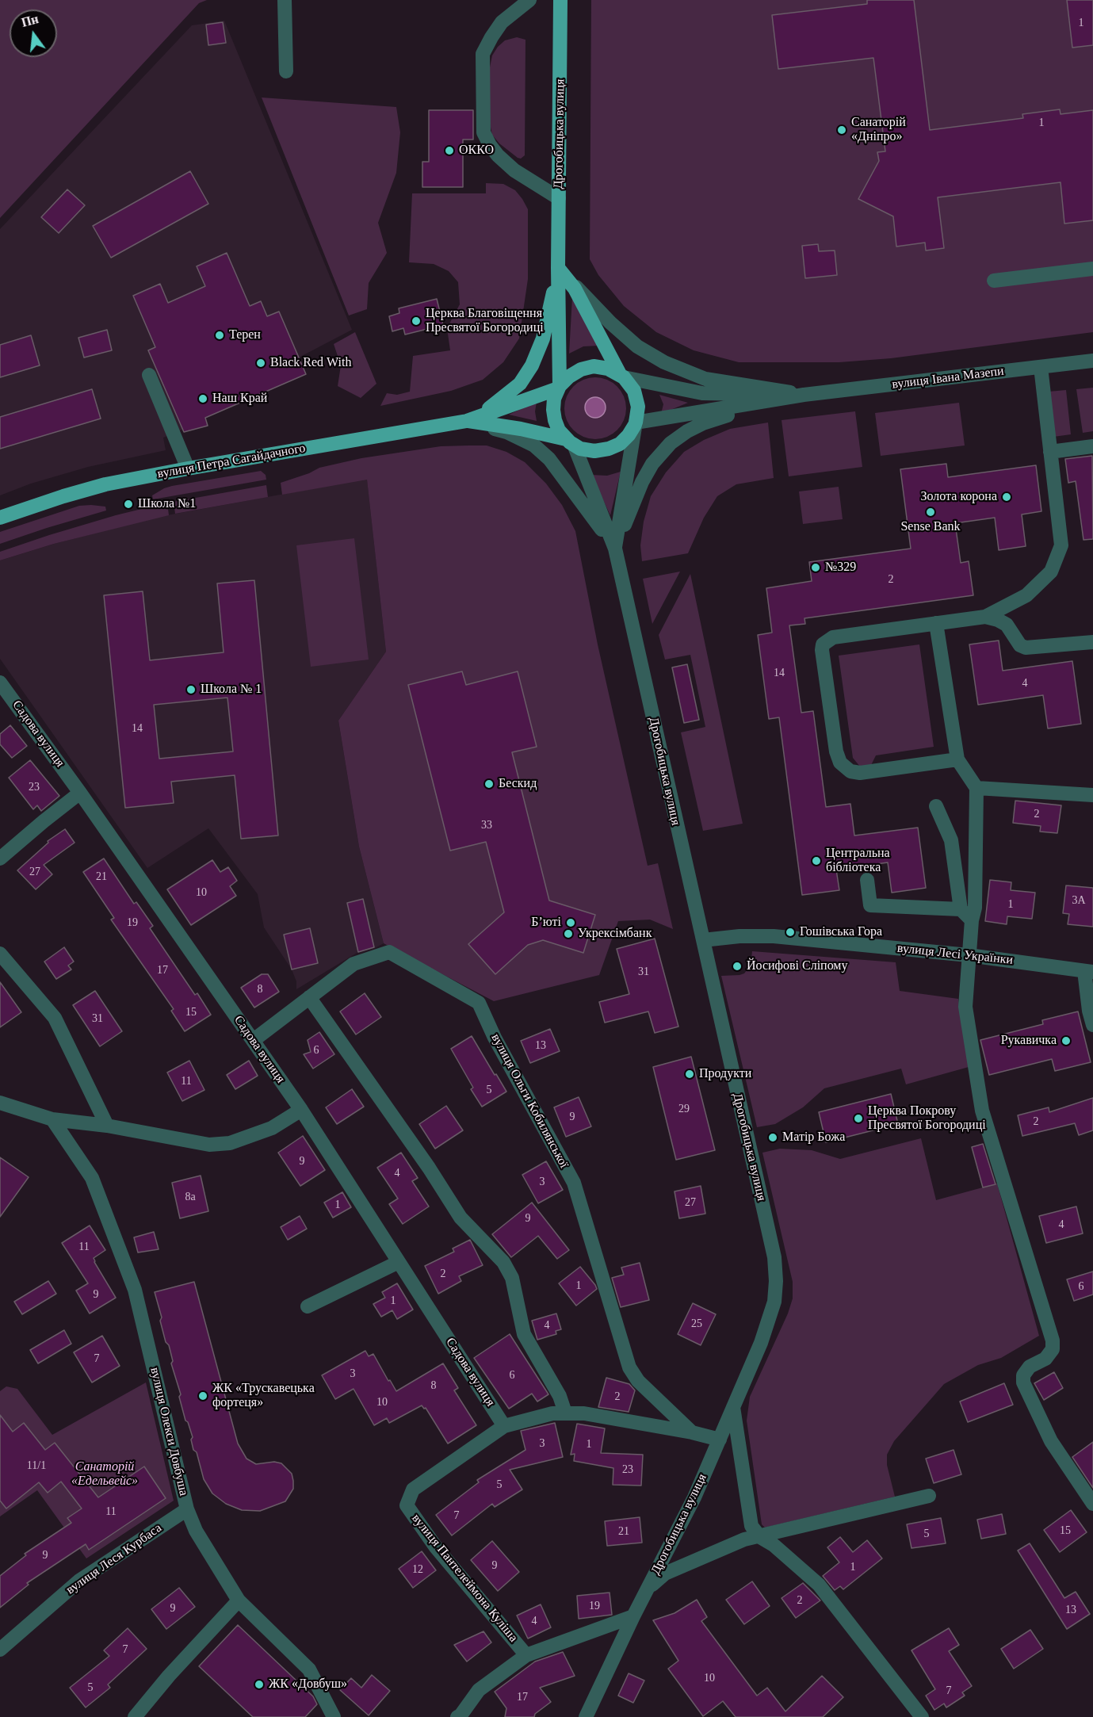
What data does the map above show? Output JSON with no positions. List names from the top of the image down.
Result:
{
  "streets": {
    "main road": ["Дрогобицька вулиця", "вулиця Петра Сагайдачного"],
    "street": [
      "вулиця Івана Мазепи",
      "Садова вулиця",
      "вулиця Лесі Українки",
      "вулиця Ольги Кобилянської",
      "вулиця Олекси Довбуша",
      "вулиця Леся Курбаса",
      "вулиця Пантелеймона Куліша"
    ]
  },
  "crossings": [
    ["Дрогобицька вулиця", "вулиця Лесі Українки"],
    ["Дрогобицька вулиця", "вулиця Пантелеймона Куліша"],
    ["Садова вулиця", "вулиця Ольги Кобилянської"],
    ["Садова вулиця", "вулиця Пантелеймона Куліша"],
    ["вулиця Ольги Кобилянської", "вулиця Пантелеймона Куліша"],
    ["вулиця Олекси Довбуша", "вулиця Леся Курбаса"]
  ],
  "parks": ["Санаторій «Едельвейс»"],
  "places": [
    "Санаторій «Дніпро»",
    "ОККО",
    "Церква Благовіщення Пресвятої Богородиці",
    "Терен",
    "Black Red With",
    "Наш Край",
    "Золота корона",
    "Школа №1",
    "Sense Bank",
    "№329",
    "Школа № 1",
    "Бескид",
    "Центральна бібліотека",
    "Б’юті",
    "Гошівська Гора",
    "Укрексімбанк",
    "Йосифові Сліпому",
    "Рукавичка",
    "Продукти",
    "Церква Покрову Пресвятої Богородиці",
    "Матір Божа",
    "ЖК «Трускавецька фортеця»",
    "ЖК «Довбуш»"
  ],
  "house_numbers": [
    "1",
    "1",
    "2",
    "14",
    "4",
    "14",
    "23",
    "2",
    "33",
    "27",
    "21",
    "10",
    "3А",
    "1",
    "19",
    "17",
    "31",
    "8",
    "15",
    "31",
    "13",
    "6",
    "11",
    "5",
    "29",
    "9",
    "2",
    "9",
    "4",
    "3",
    "8а",
    "27",
    "1",
    "9",
    "4",
    "11",
    "2",
    "1",
    "6",
    "9",
    "1",
    "25",
    "4",
    "7",
    "3",
    "6",
    "8",
    "2",
    "10",
    "3",
    "1",
    "11/1",
    "23",
    "5",
    "11",
    "7",
    "15",
    "21",
    "5",
    "9",
    "9",
    "1",
    "12",
    "2",
    "19",
    "9",
    "13",
    "4",
    "7",
    "10",
    "5",
    "7",
    "17"
  ],
  "north": "top"
}
